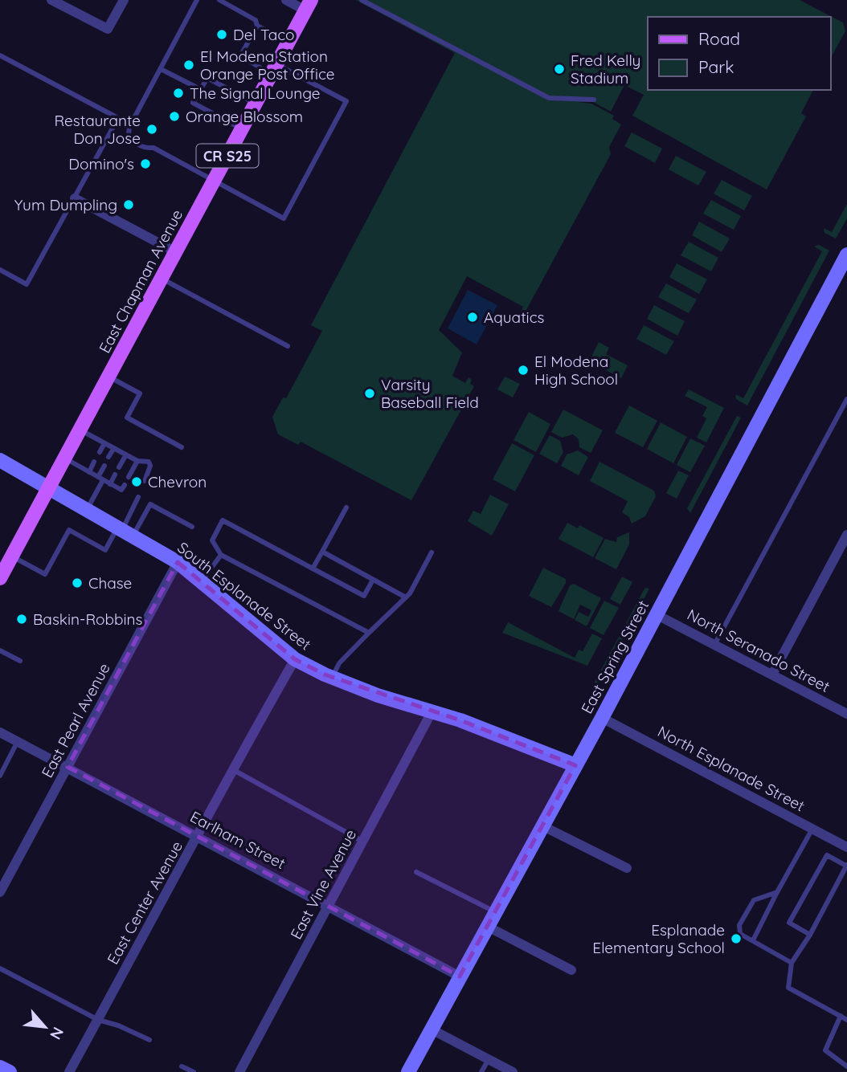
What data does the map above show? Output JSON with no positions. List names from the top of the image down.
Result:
{
  "streets": {
    "main road": ["CR S25", "East Chapman Avenue"],
    "street": [
      "South Esplanade Street",
      "North Seranado Street",
      "East Spring Street",
      "East Pearl Avenue",
      "North Esplanade Street",
      "Earlham Street",
      "East Vine Avenue",
      "East Center Avenue"
    ]
  },
  "crossings": [
    ["East Chapman Avenue", "South Esplanade Street"],
    ["South Esplanade Street", "East Spring Street"],
    ["South Esplanade Street", "East Pearl Avenue"],
    ["South Esplanade Street", "East Vine Avenue"],
    ["South Esplanade Street", "East Center Avenue"],
    ["North Seranado Street", "East Spring Street"],
    ["East Spring Street", "North Esplanade Street"],
    ["East Spring Street", "Earlham Street"],
    ["East Pearl Avenue", "Earlham Street"],
    ["Earlham Street", "East Vine Avenue"],
    ["Earlham Street", "East Center Avenue"]
  ],
  "places": [
    "Del Taco",
    "El Modena Station Orange Post Office",
    "Fred Kelly Stadium",
    "The Signal Lounge",
    "Orange Blossom",
    "Restaurante Don Jose",
    "Domino's",
    "Yum Dumpling",
    "Aquatics",
    "El Modena High School",
    "Varsity Baseball Field",
    "Chevron",
    "Chase",
    "Baskin-Robbins",
    "Esplanade Elementary School"
  ],
  "legend": ["Road", "Park"],
  "north": "bottom right"
}
